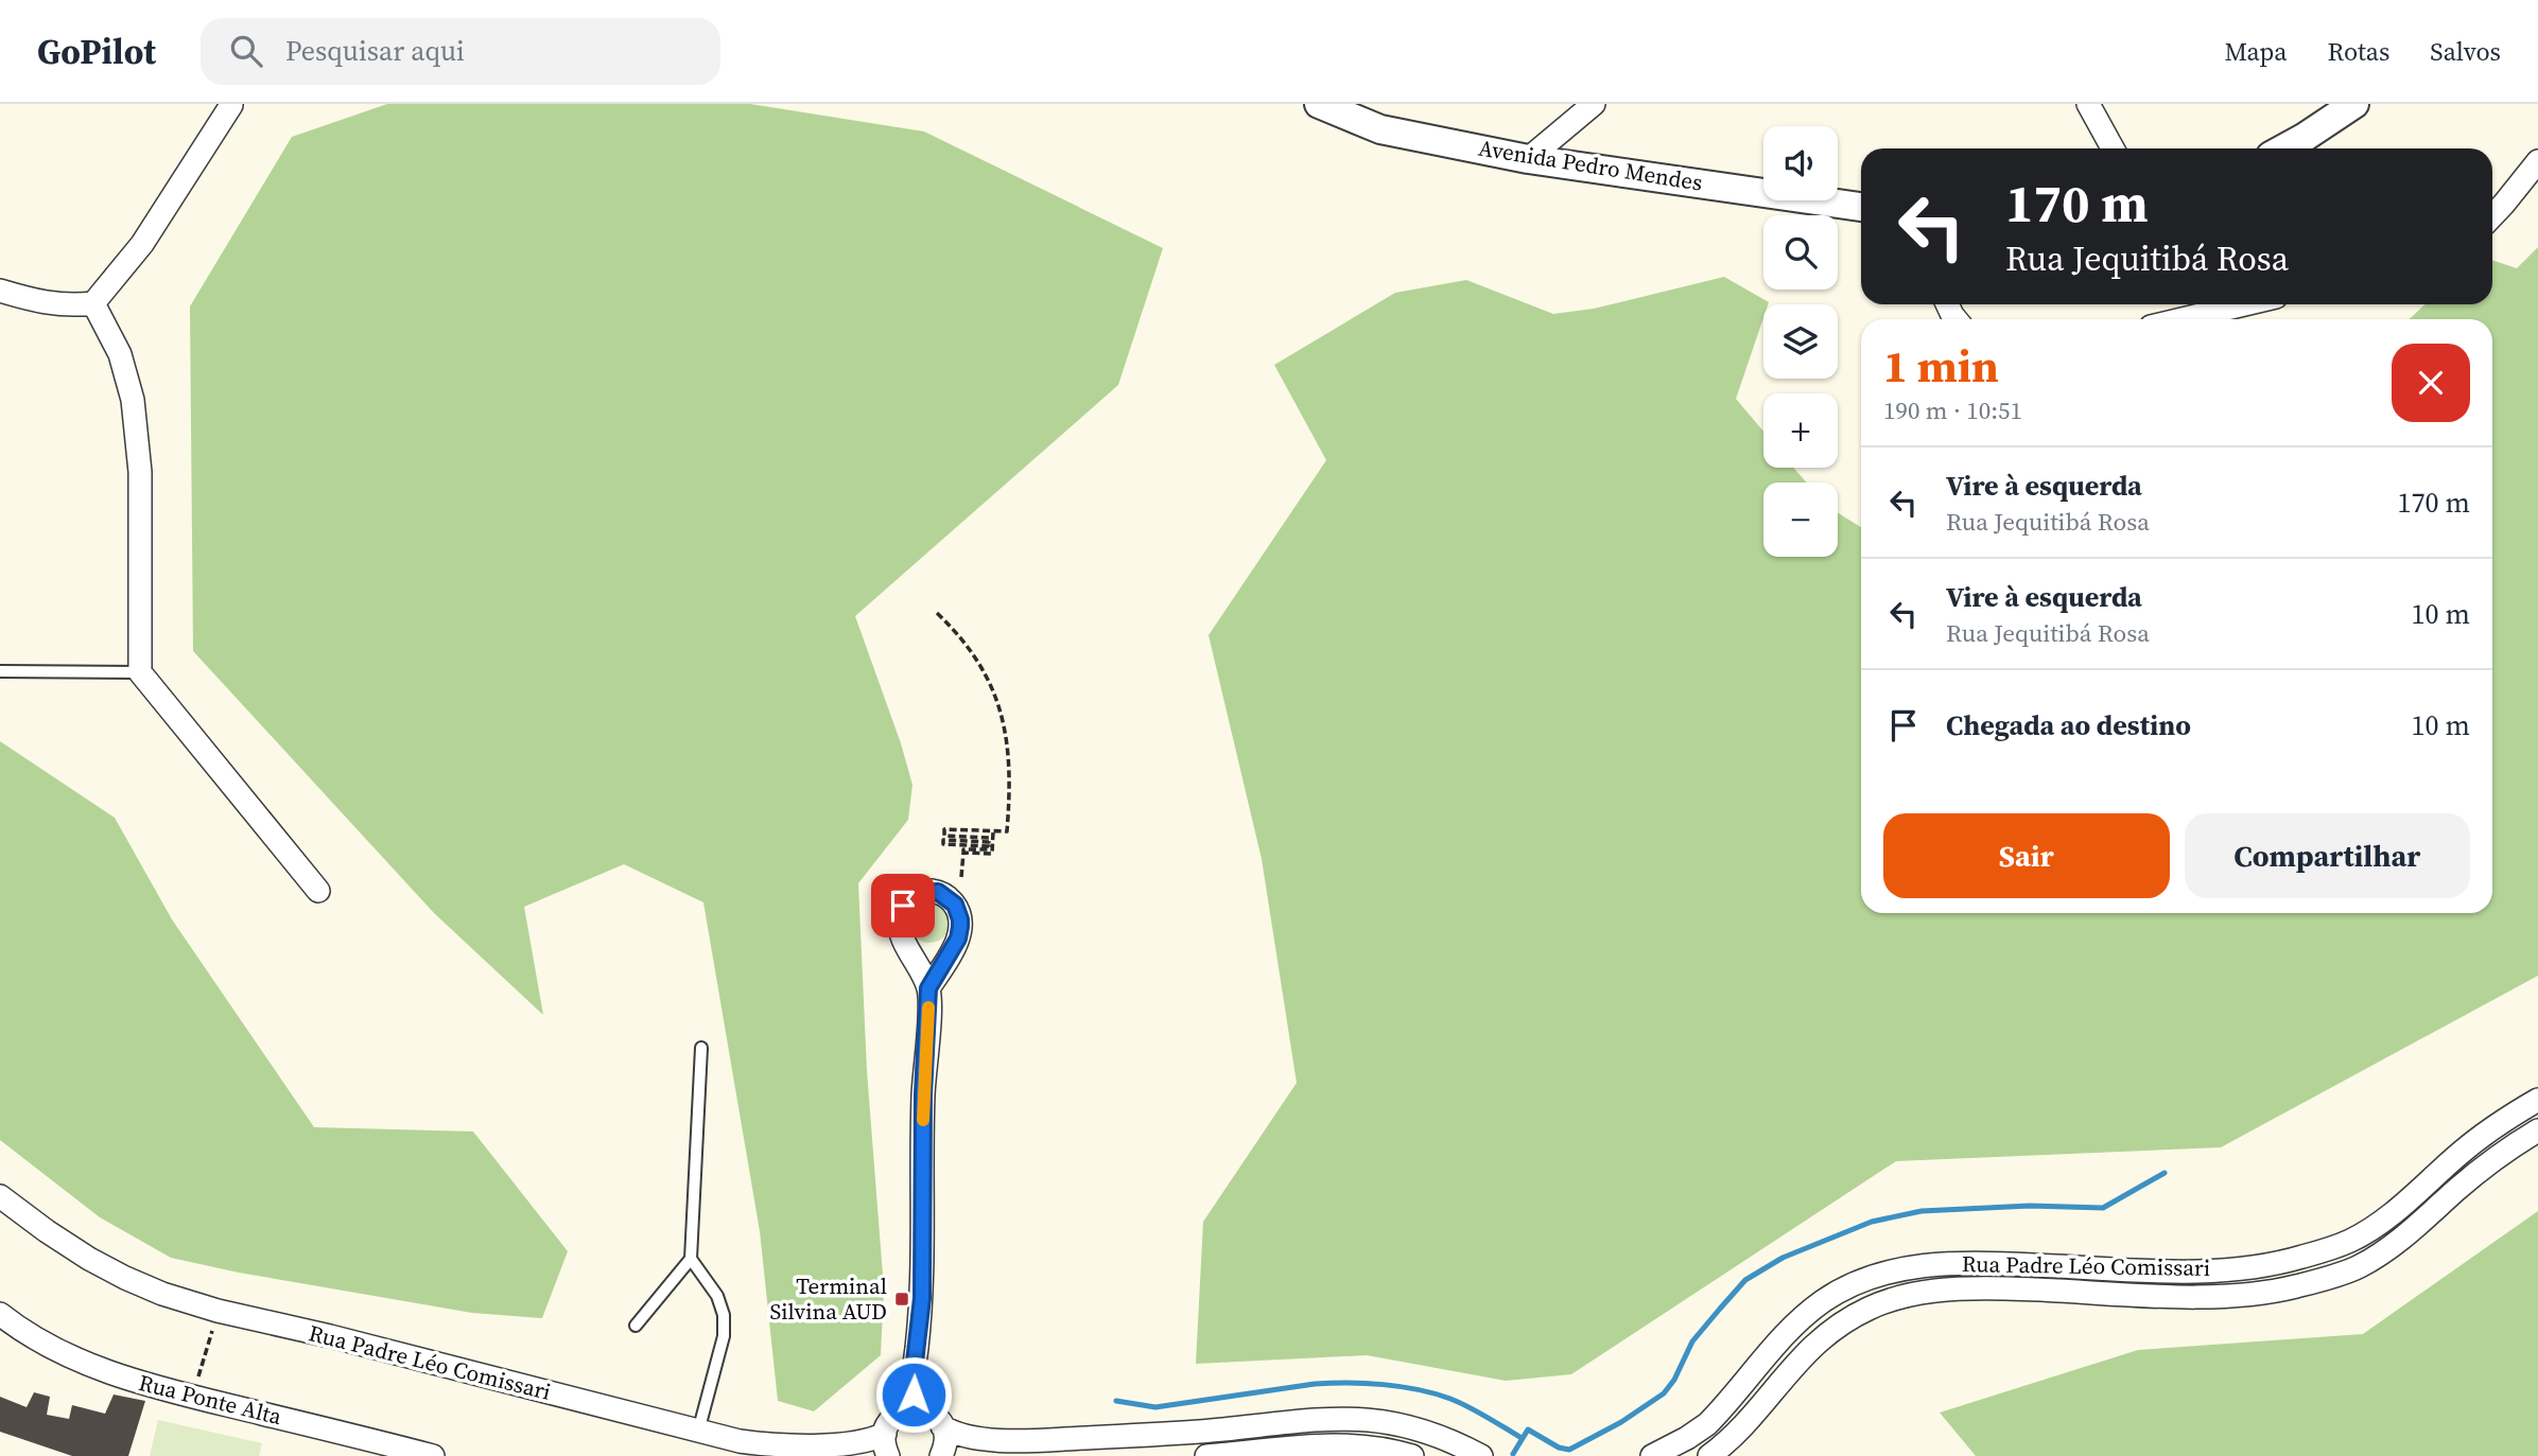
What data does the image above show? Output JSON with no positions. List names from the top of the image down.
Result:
{
  "streets": {
    "street": ["Avenida Pedro Mendes", "Rua Padre Léo Comissari", "Rua Ponte Alta"]
  },
  "places": {
    "transit": ["Terminal Silvina AUD"]
  },
  "page": {
    "header": "GoPilot",
    "search": "Pesquisar aqui",
    "nav": ["Mapa", "Rotas", "Salvos"],
    "map_buttons": ["+", "−"],
    "turn": ["170 m", "Rua Jequitibá Rosa"],
    "heading": ["1 min", "190 m · 10:51"],
    "list": [
      {
        "name": "Vire à esquerda",
        "note": "Rua Jequitibá Rosa",
        "value": "170 m"
      },
      {
        "name": "Vire à esquerda",
        "note": "Rua Jequitibá Rosa",
        "value": "10 m"
      },
      {
        "name": "Chegada ao destino",
        "value": "10 m"
      }
    ],
    "buttons": ["Sair", "Compartilhar"]
  }
}
